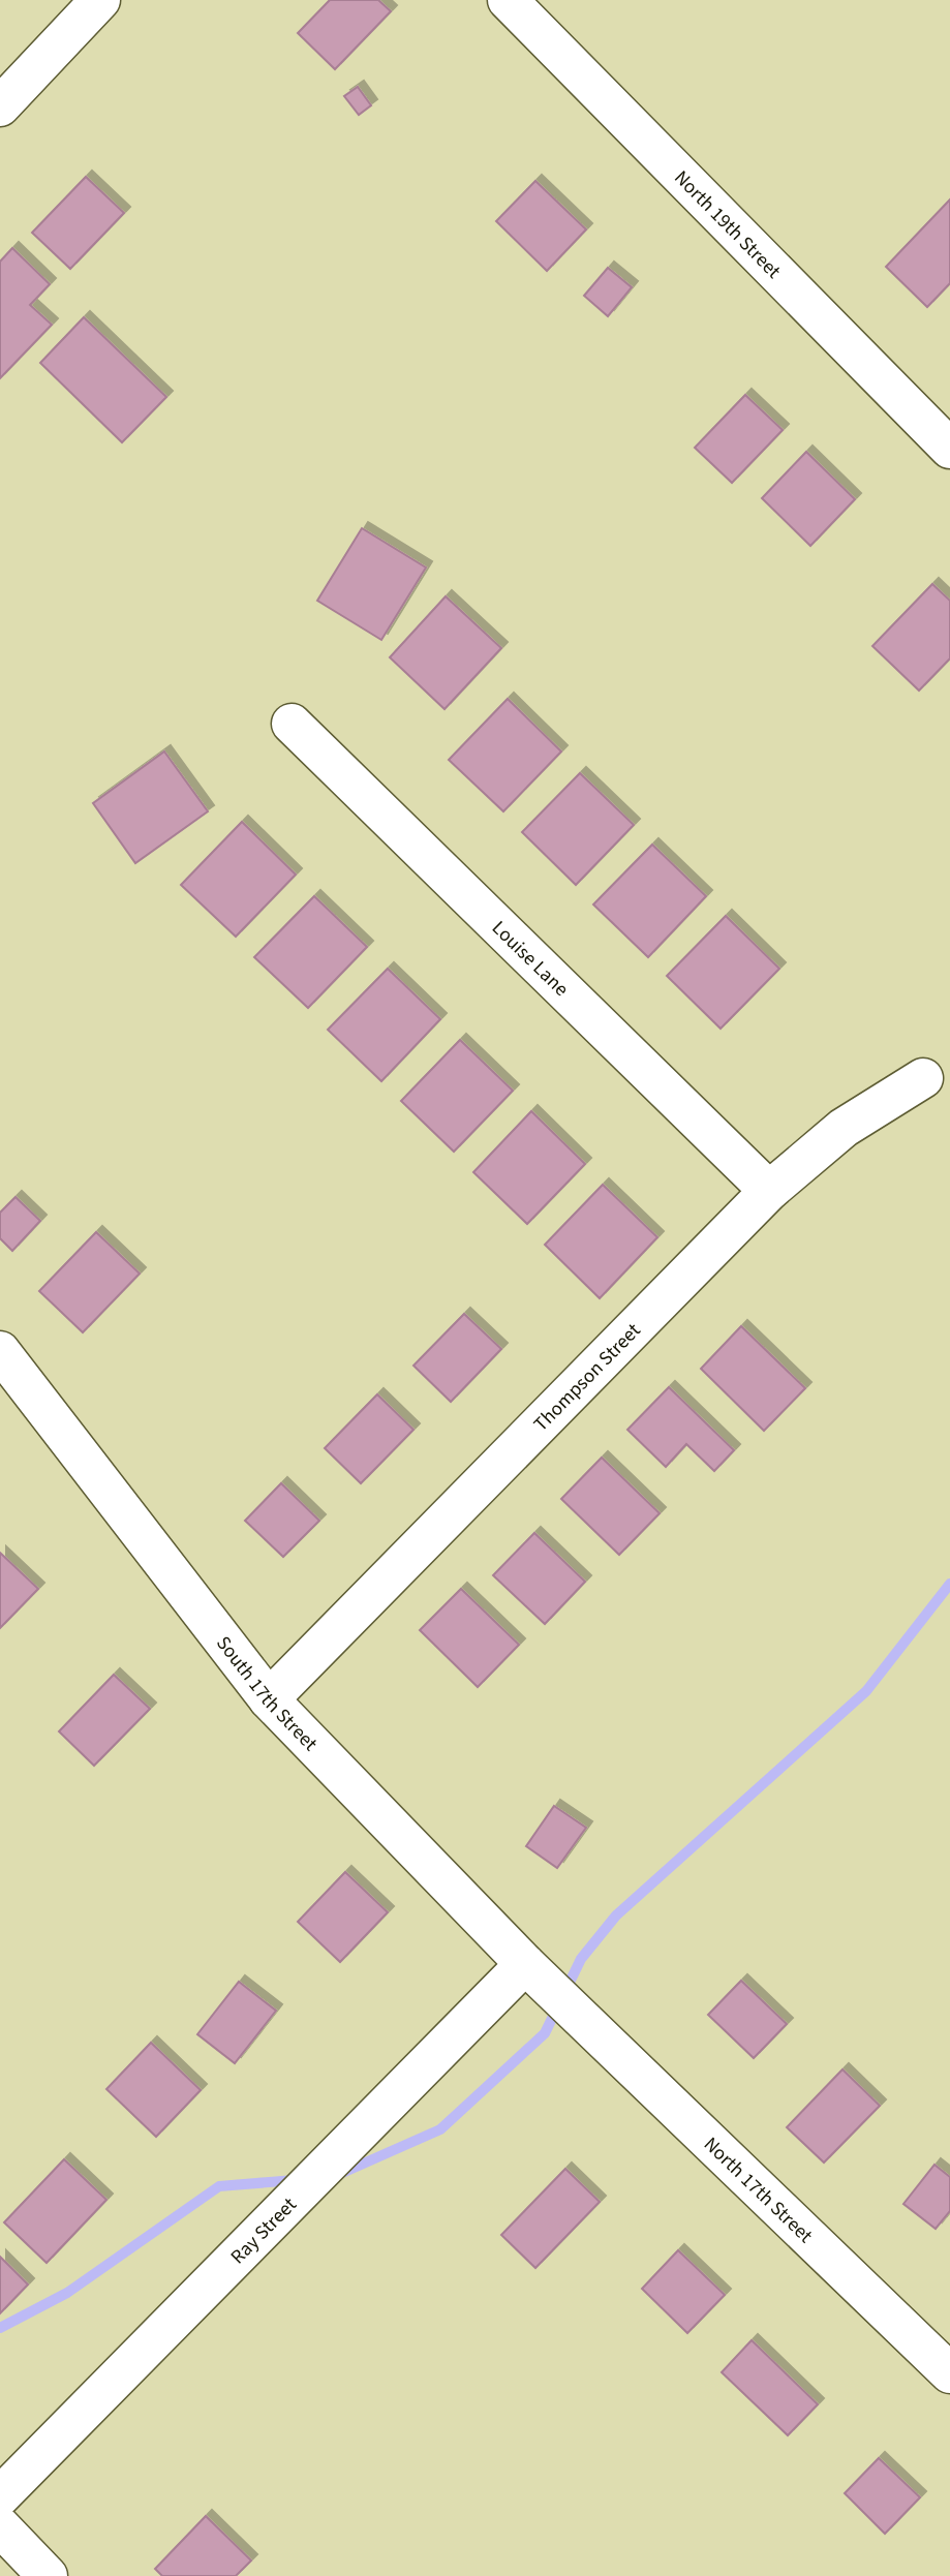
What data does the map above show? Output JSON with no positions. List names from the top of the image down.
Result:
{
  "streets": {
    "street": [
      "North 19th Street",
      "Louise Lane",
      "Thompson Street",
      "South 17th Street",
      "North 17th Street",
      "Ray Street"
    ]
  },
  "crossings": [
    ["Louise Lane", "Thompson Street"],
    ["Thompson Street", "South 17th Street"],
    ["South 17th Street", "North 17th Street"],
    ["South 17th Street", "Ray Street"]
  ]
}
